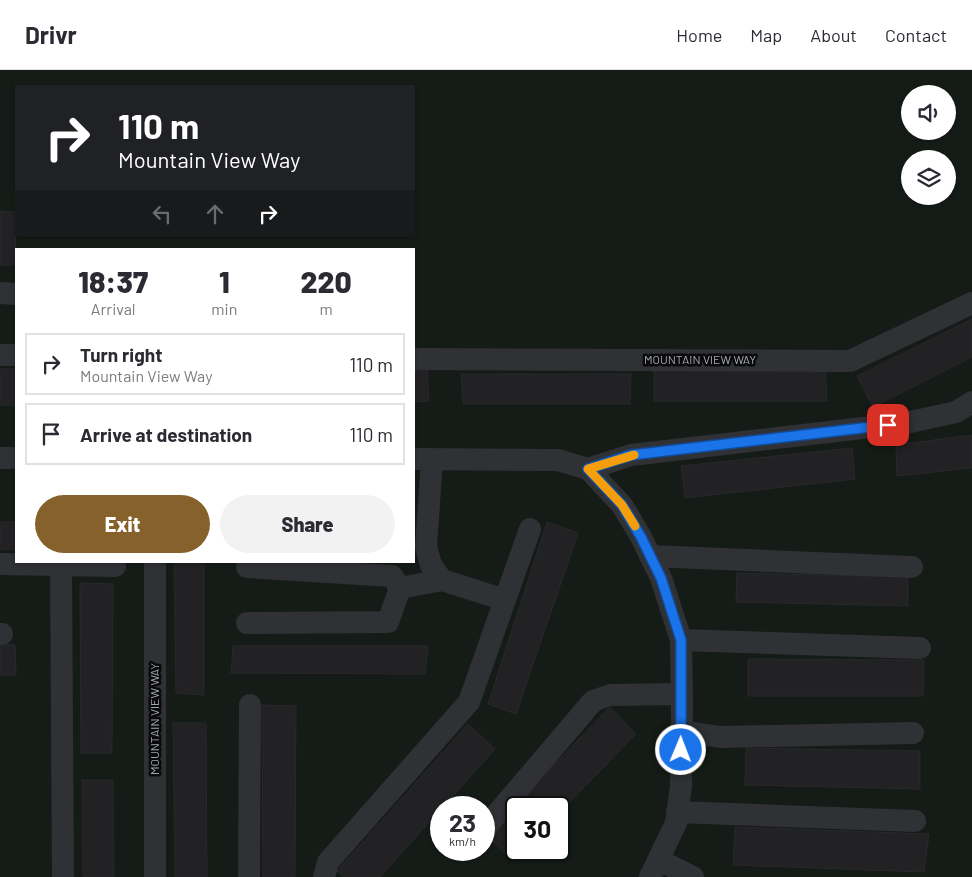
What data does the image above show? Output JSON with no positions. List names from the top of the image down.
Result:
{
  "streets": {
    "street": ["MOUNTAIN VIEW WAY"]
  },
  "page": {
    "header": "Drivr",
    "nav": [
      "Home",
      "Map",
      "About",
      "Contact"
    ],
    "turn": ["110 m", "Mountain View Way"],
    "eta": [
      "18:37",
      "Arrival",
      "1",
      "min",
      "220",
      "m"
    ],
    "list": [
      {
        "name": "Turn right",
        "note": "Mountain View Way",
        "value": "110 m"
      },
      {
        "name": "Arrive at destination",
        "value": "110 m"
      }
    ],
    "buttons": ["Exit", "Share"],
    "speed": "23 km/h",
    "limit": "30"
  }
}
